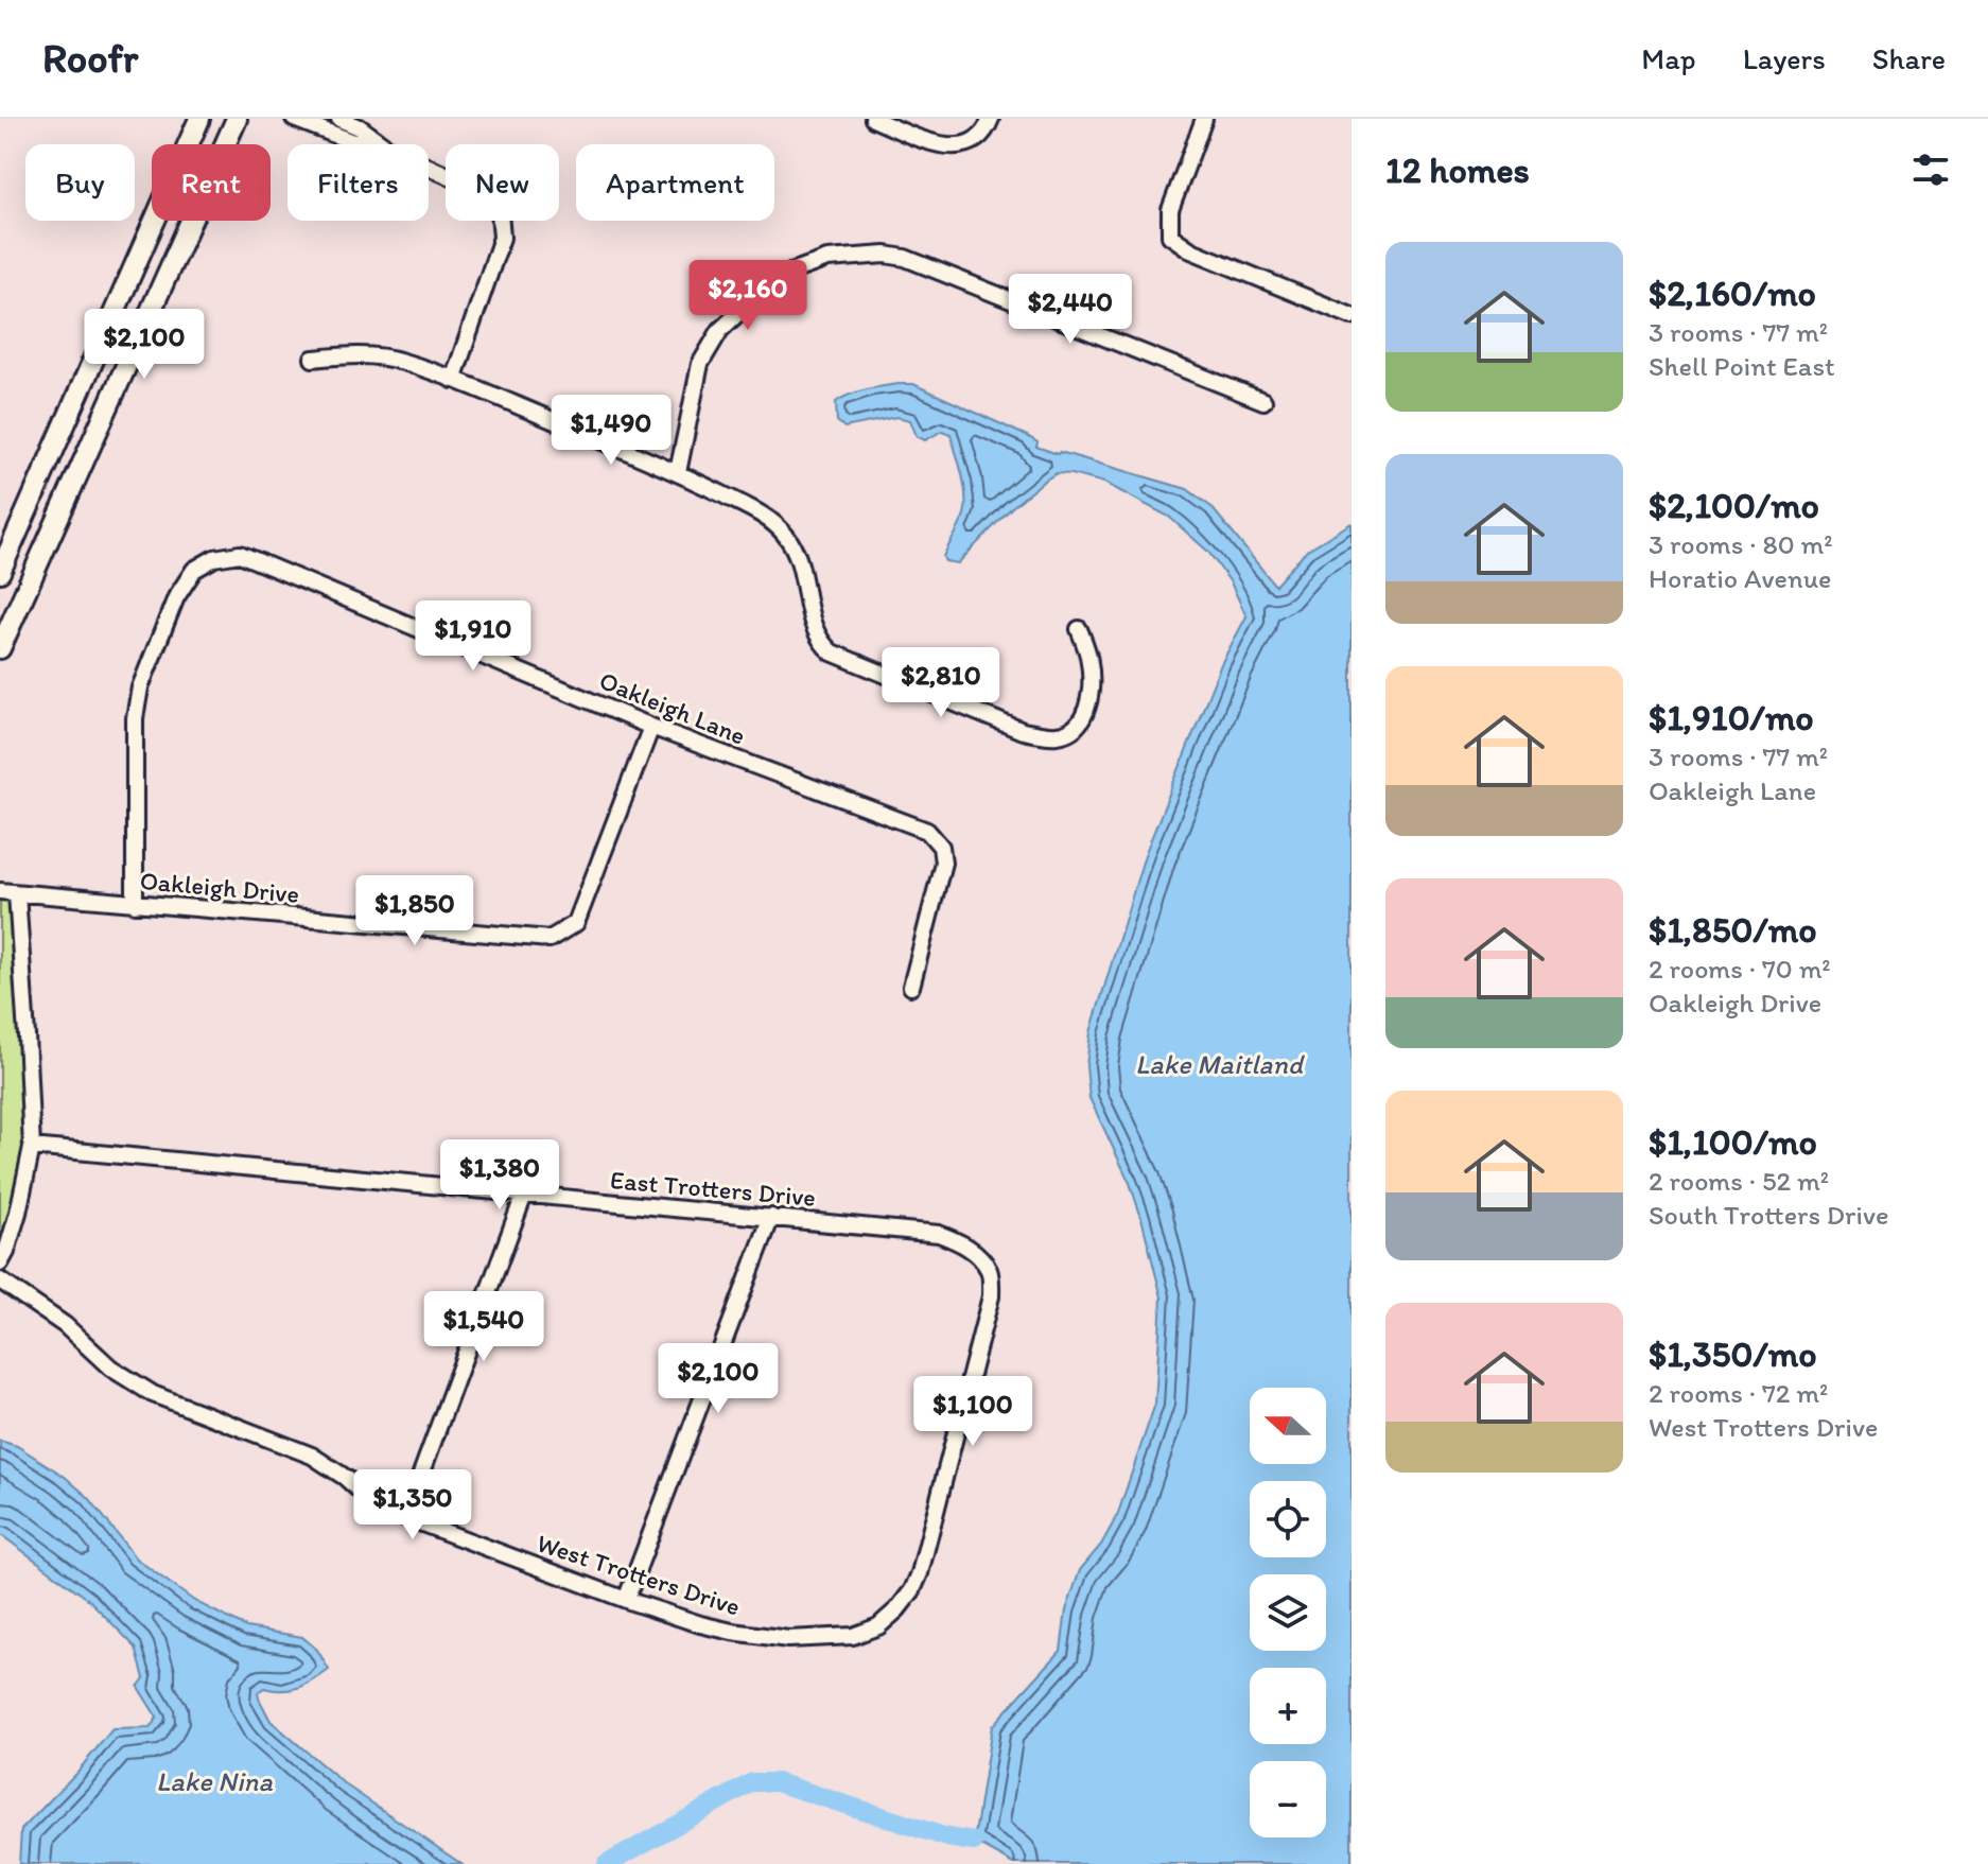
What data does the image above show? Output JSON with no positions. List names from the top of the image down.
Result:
{
  "streets": {
    "street": [
      "Oakleigh Lane",
      "Oakleigh Drive",
      "East Trotters Drive",
      "West Trotters Drive"
    ]
  },
  "crossings": [
    ["Oakleigh Lane", "Oakleigh Drive"],
    ["East Trotters Drive", "West Trotters Drive"]
  ],
  "water": ["Lake Maitland", "Lake Nina"],
  "north": "left",
  "page": {
    "header": "Roofr",
    "nav": ["Map", "Layers", "Share"],
    "heading": "12 homes",
    "chip": [
      "Buy",
      "Rent",
      "Filters",
      "New",
      "Apartment"
    ],
    "list": [
      {
        "name": "$2,160/mo",
        "note": "3 rooms · 77 m² · Shell Point East"
      },
      {
        "name": "$2,100/mo",
        "note": "3 rooms · 80 m² · Horatio Avenue"
      },
      {
        "name": "$1,910/mo",
        "note": "3 rooms · 77 m² · Oakleigh Lane"
      },
      {
        "name": "$1,850/mo",
        "note": "2 rooms · 70 m² · Oakleigh Drive"
      },
      {
        "name": "$1,100/mo",
        "note": "2 rooms · 52 m² · South Trotters Drive"
      },
      {
        "name": "$1,350/mo",
        "note": "2 rooms · 72 m² · West Trotters Drive"
      }
    ],
    "price": [
      "$2,160",
      "$2,440",
      "$2,100",
      "$1,490",
      "$1,910",
      "$2,810",
      "$1,850",
      "$1,380",
      "$1,540",
      "$2,100",
      "$1,100",
      "$1,350"
    ],
    "map_buttons": ["+", "−"]
  }
}
